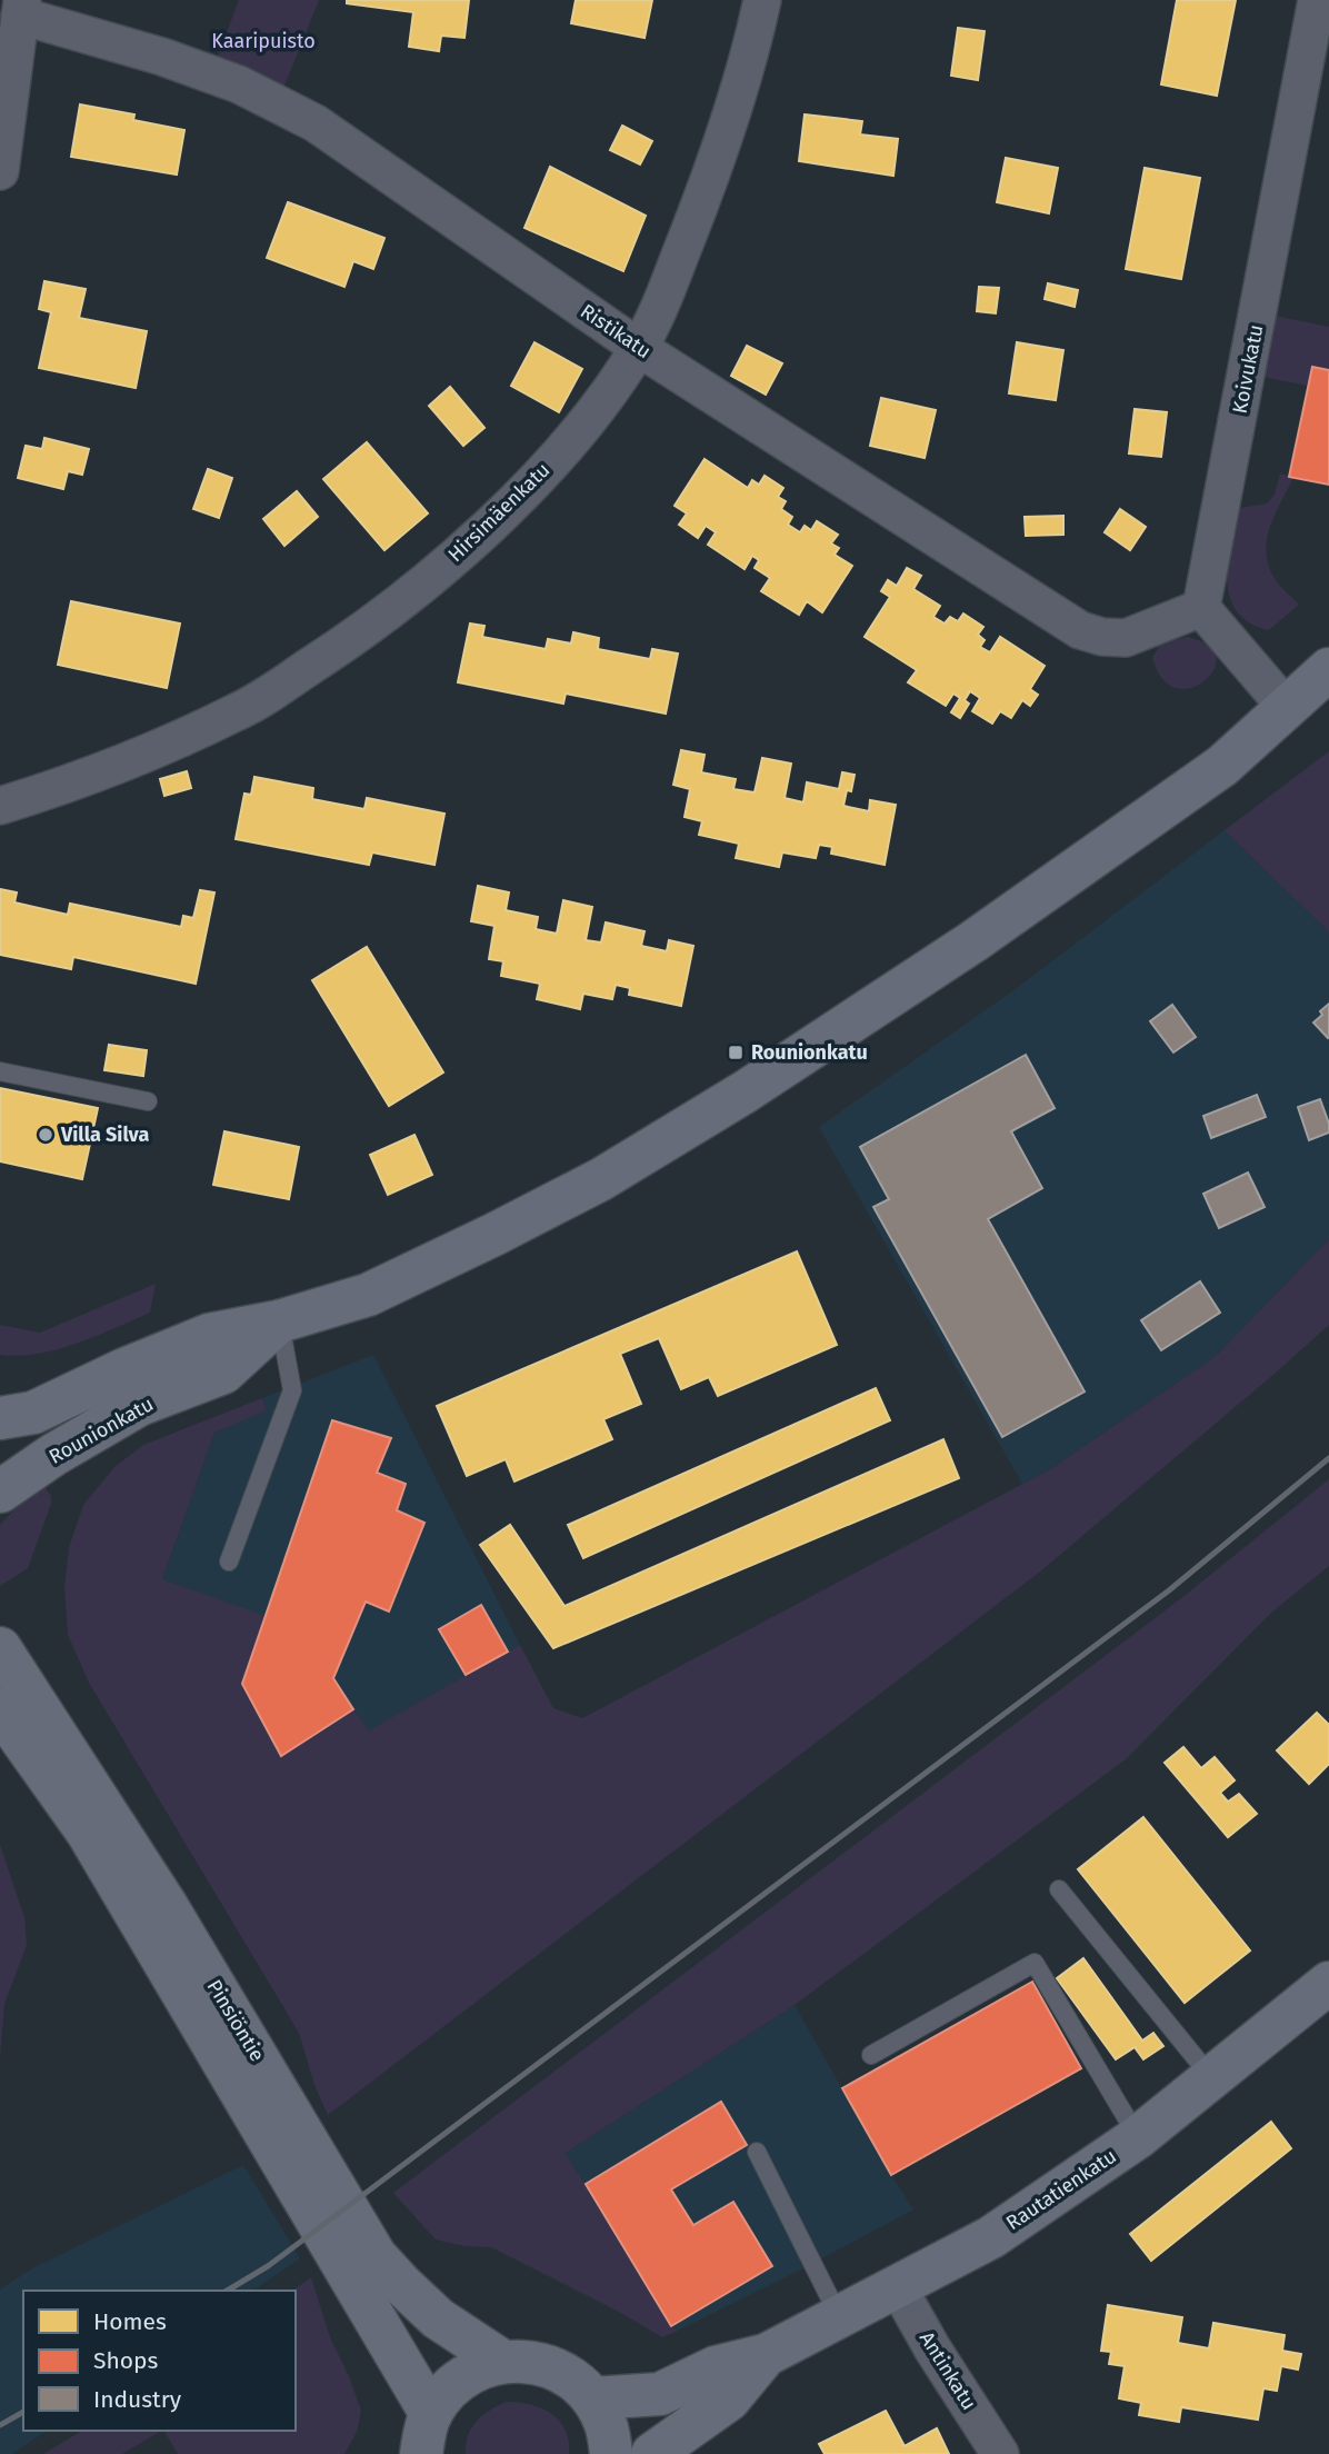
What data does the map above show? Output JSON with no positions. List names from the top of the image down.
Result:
{
  "streets": {
    "main road": ["Rounionkatu", "Pinsiöntie", "Rautatienkatu"],
    "street": [
      "Ristikatu",
      "Koivukatu",
      "Hirsimäenkatu",
      "Antinkatu"
    ]
  },
  "crossings": [
    ["Ristikatu", "Koivukatu"],
    ["Ristikatu", "Hirsimäenkatu"],
    ["Rautatienkatu", "Antinkatu"]
  ],
  "parks": ["Kaaripuisto"],
  "places": {
    "transit": ["Rounionkatu"],
    "other": ["Villa Silva"]
  },
  "legend": ["Homes", "Shops", "Industry"]
}
